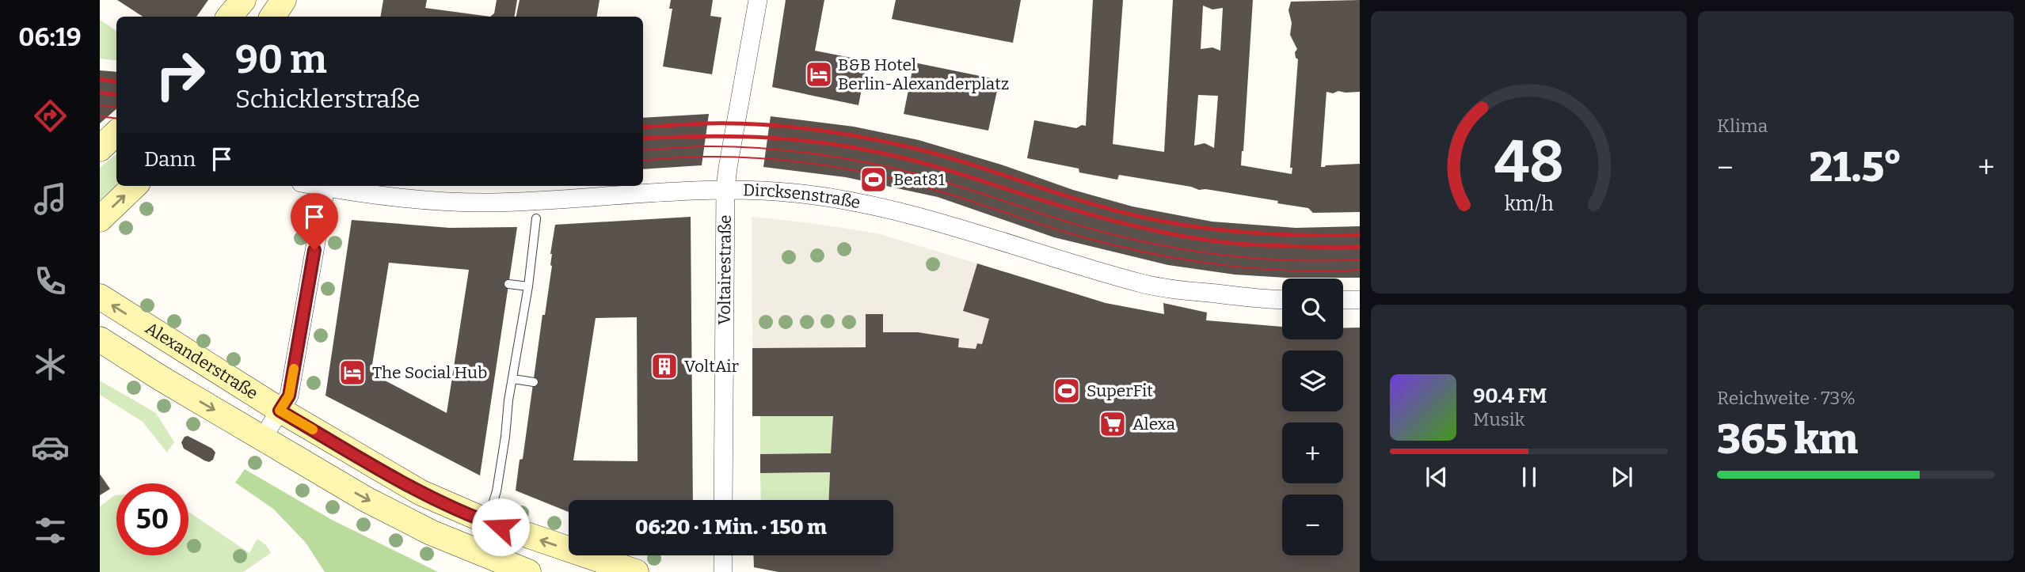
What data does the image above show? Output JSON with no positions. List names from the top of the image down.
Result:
{
  "streets": {
    "main road": ["Alexanderstraße"],
    "street": ["Dircksenstraße", "Voltairestraße"]
  },
  "crossings": [
    ["Dircksenstraße", "Voltairestraße"]
  ],
  "places": {
    "hotel": ["B&B Hotel Berlin-Alexanderplatz", "The Social Hub"],
    "sports": ["Beat81", "SuperFit"],
    "building": ["VoltAir"],
    "supermarket": ["Alexa"]
  },
  "page": {
    "tabs": "06:19",
    "tile": [
      "Klima",
      ["Reichweite · 73%", "365 km"]
    ],
    "turn": ["90 m", "Schicklerstraße"],
    "then": "Dann",
    "heat": ["−", "21.5°", "+"],
    "map_buttons": ["+", "−"],
    "song": ["90.4 FM", "Musik"],
    "limit": "50",
    "trip": "06:20 · 1 Min. · 150 m",
    "gauge": ["48", "km/h"]
  }
}
